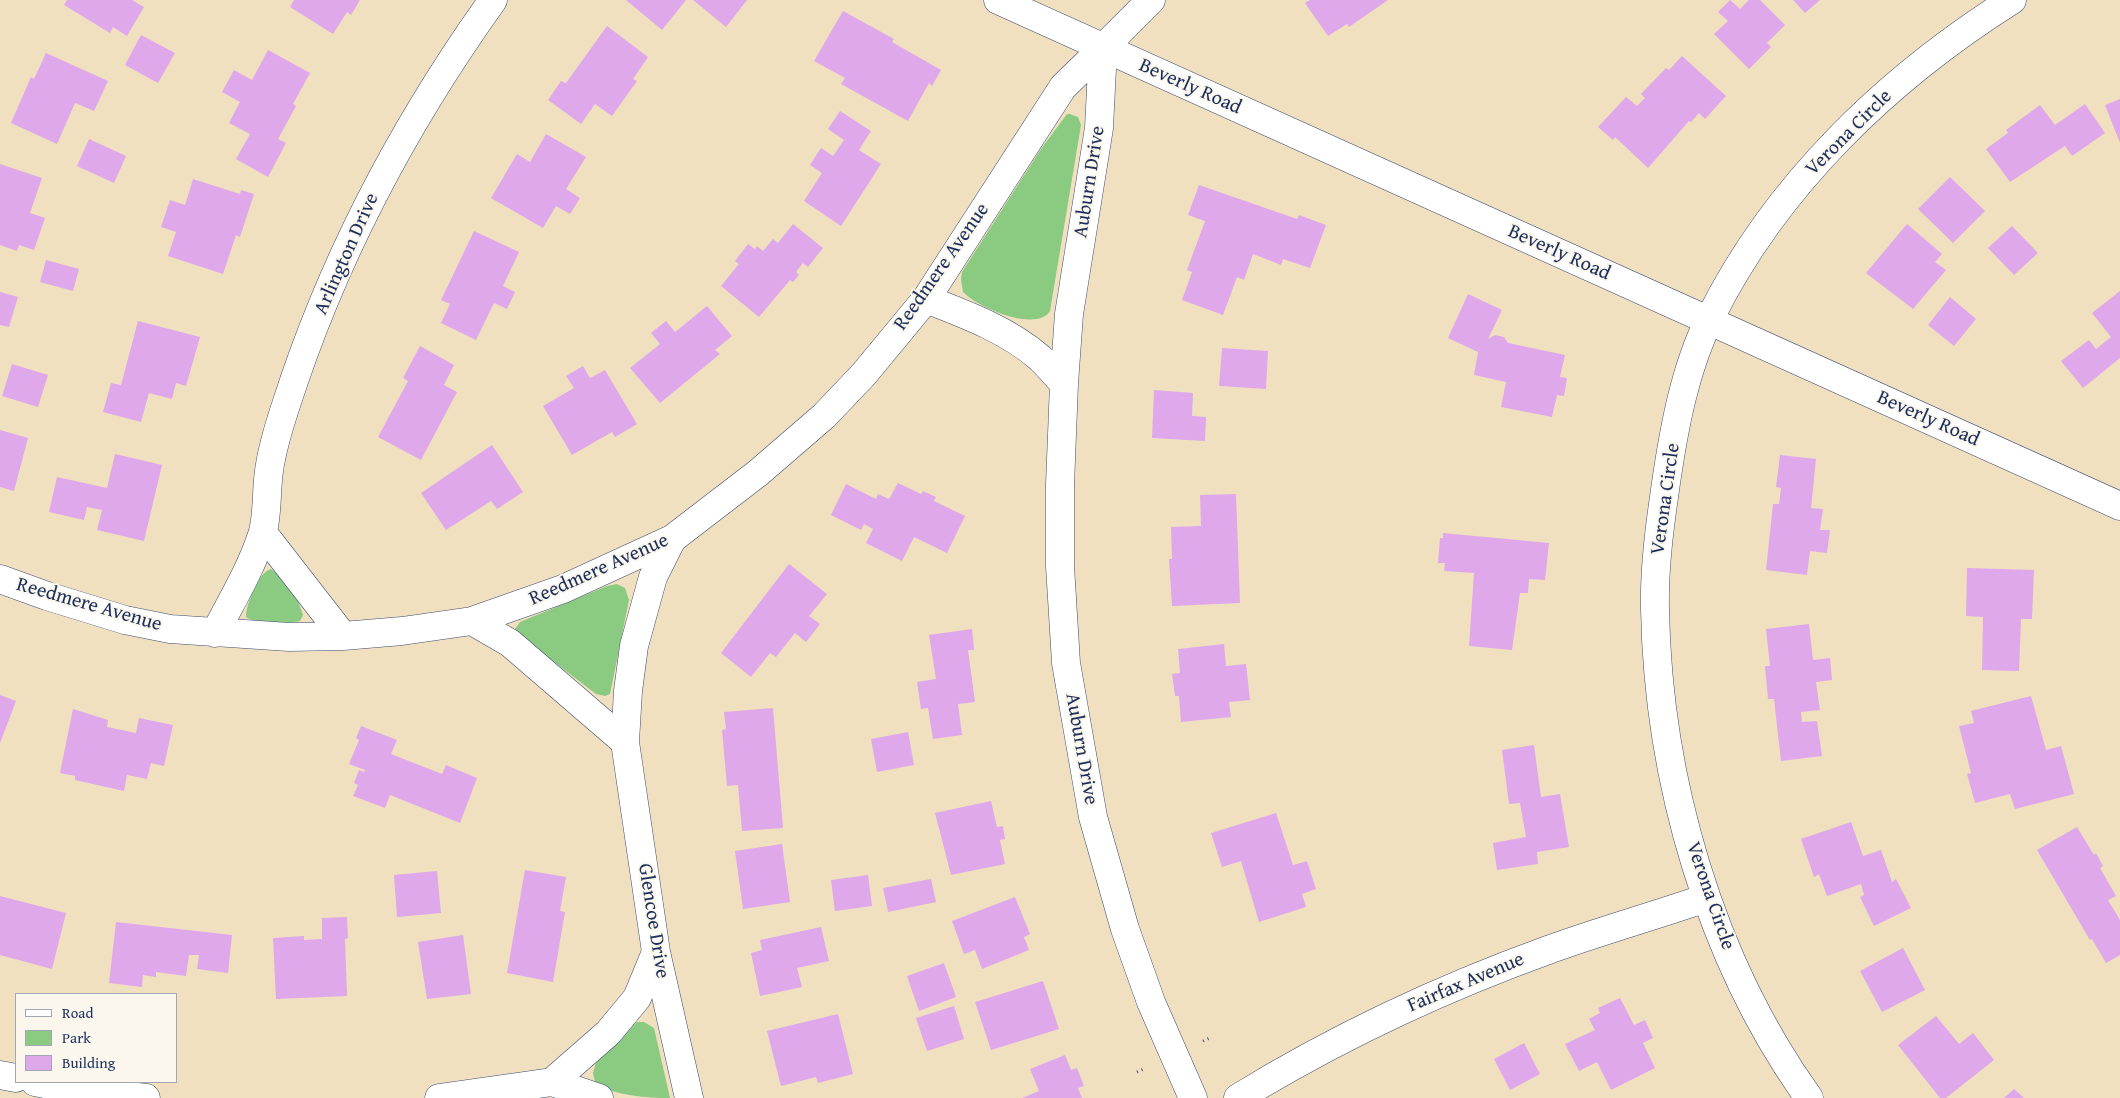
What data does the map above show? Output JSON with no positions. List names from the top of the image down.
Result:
{
  "streets": {
    "street": [
      "Beverly Road",
      "Verona Circle",
      "Auburn Drive",
      "Arlington Drive",
      "Reedmere Avenue",
      "Glencoe Drive",
      "Fairfax Avenue"
    ]
  },
  "crossings": [
    ["Beverly Road", "Verona Circle"],
    ["Beverly Road", "Auburn Drive"],
    ["Beverly Road", "Reedmere Avenue"],
    ["Verona Circle", "Fairfax Avenue"],
    ["Auburn Drive", "Reedmere Avenue"],
    ["Arlington Drive", "Reedmere Avenue"],
    ["Reedmere Avenue", "Glencoe Drive"]
  ],
  "legend": ["Road", "Park", "Building"]
}
